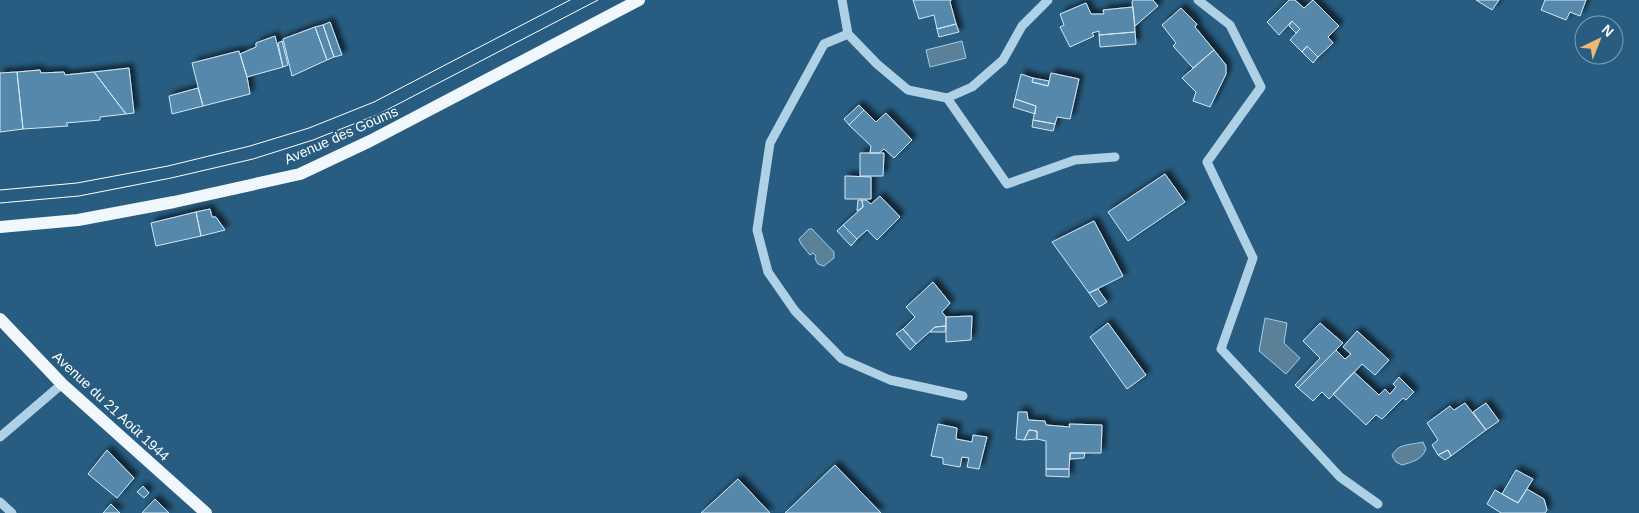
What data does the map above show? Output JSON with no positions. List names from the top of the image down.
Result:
{
  "streets": {
    "main road": ["Avenue des Goums", "Avenue du 21 Août 1944"]
  },
  "north": "top right"
}
